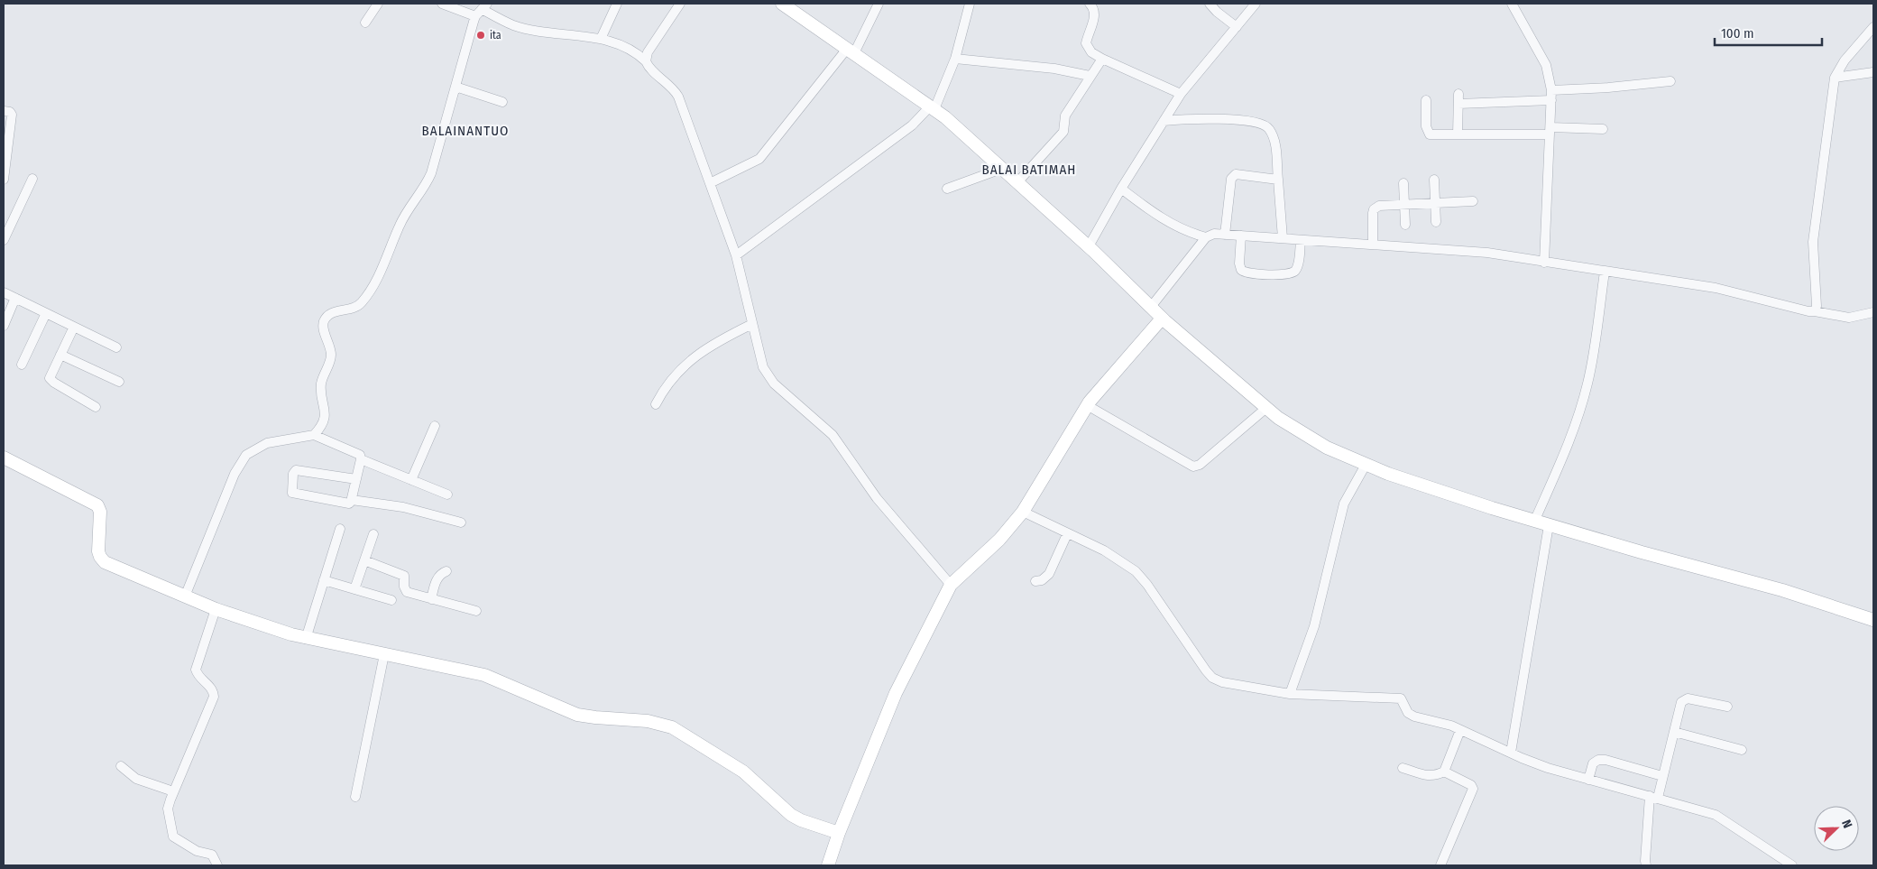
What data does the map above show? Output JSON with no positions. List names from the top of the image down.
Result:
{
  "districts": ["BALAINANTUO", "BALAI BATIMAH"],
  "places": ["ita"],
  "scale_bar": "100 m",
  "north": "top right"
}
